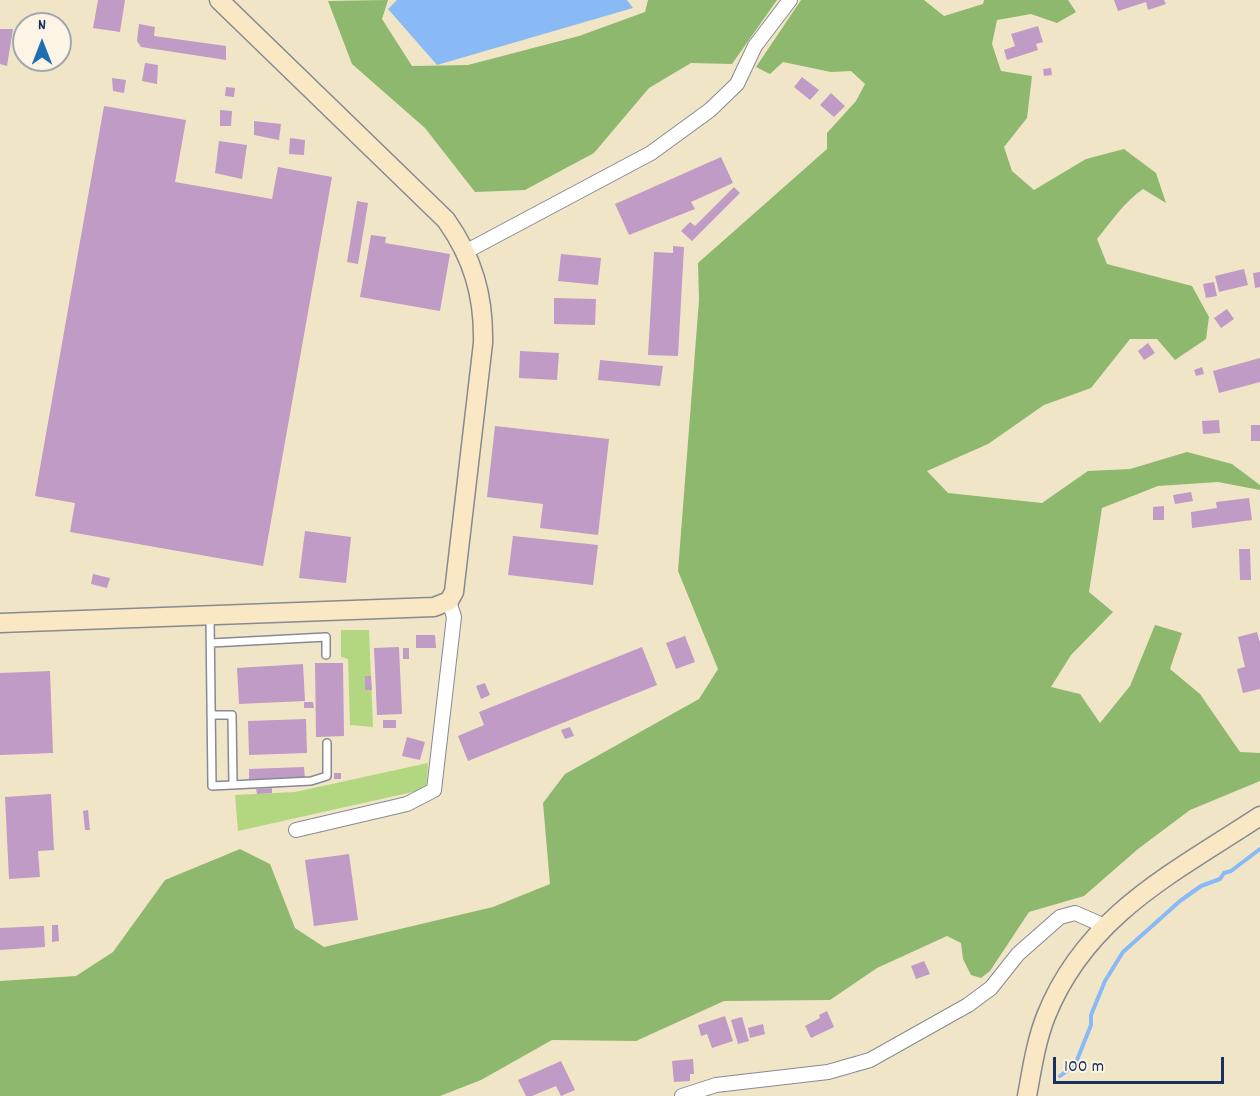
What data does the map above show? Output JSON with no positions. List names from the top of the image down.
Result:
{
  "scale_bar": "100 m",
  "north": "top"
}
